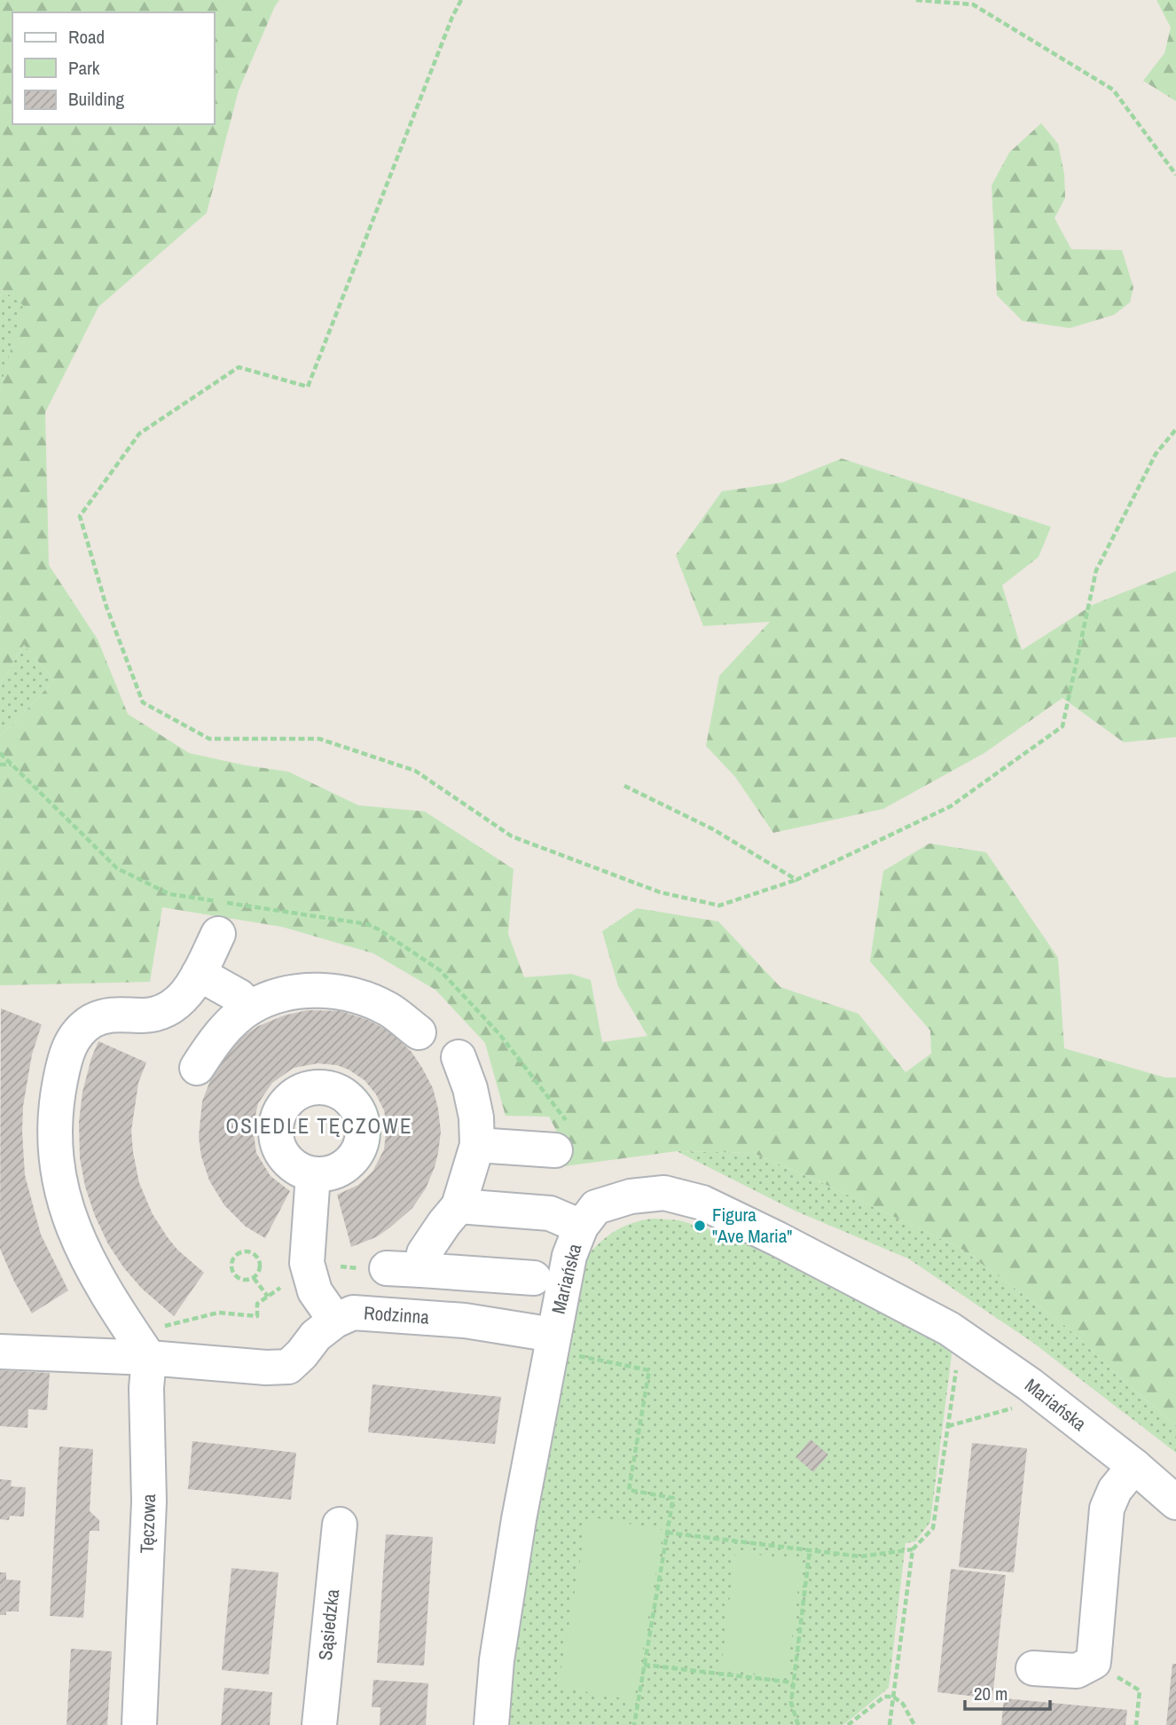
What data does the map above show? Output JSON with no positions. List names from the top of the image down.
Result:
{
  "streets": {
    "street": [
      "Mariańska",
      "Rodzinna",
      "Tęczowa",
      "Sąsiedzka"
    ]
  },
  "crossings": [
    ["Mariańska", "Rodzinna"],
    ["Rodzinna", "Tęczowa"]
  ],
  "districts": ["OSIEDLE TĘCZOWE"],
  "places": ["Figura \"Ave Maria\""],
  "legend": ["Road", "Park", "Building"],
  "scale_bar": "20 m"
}
